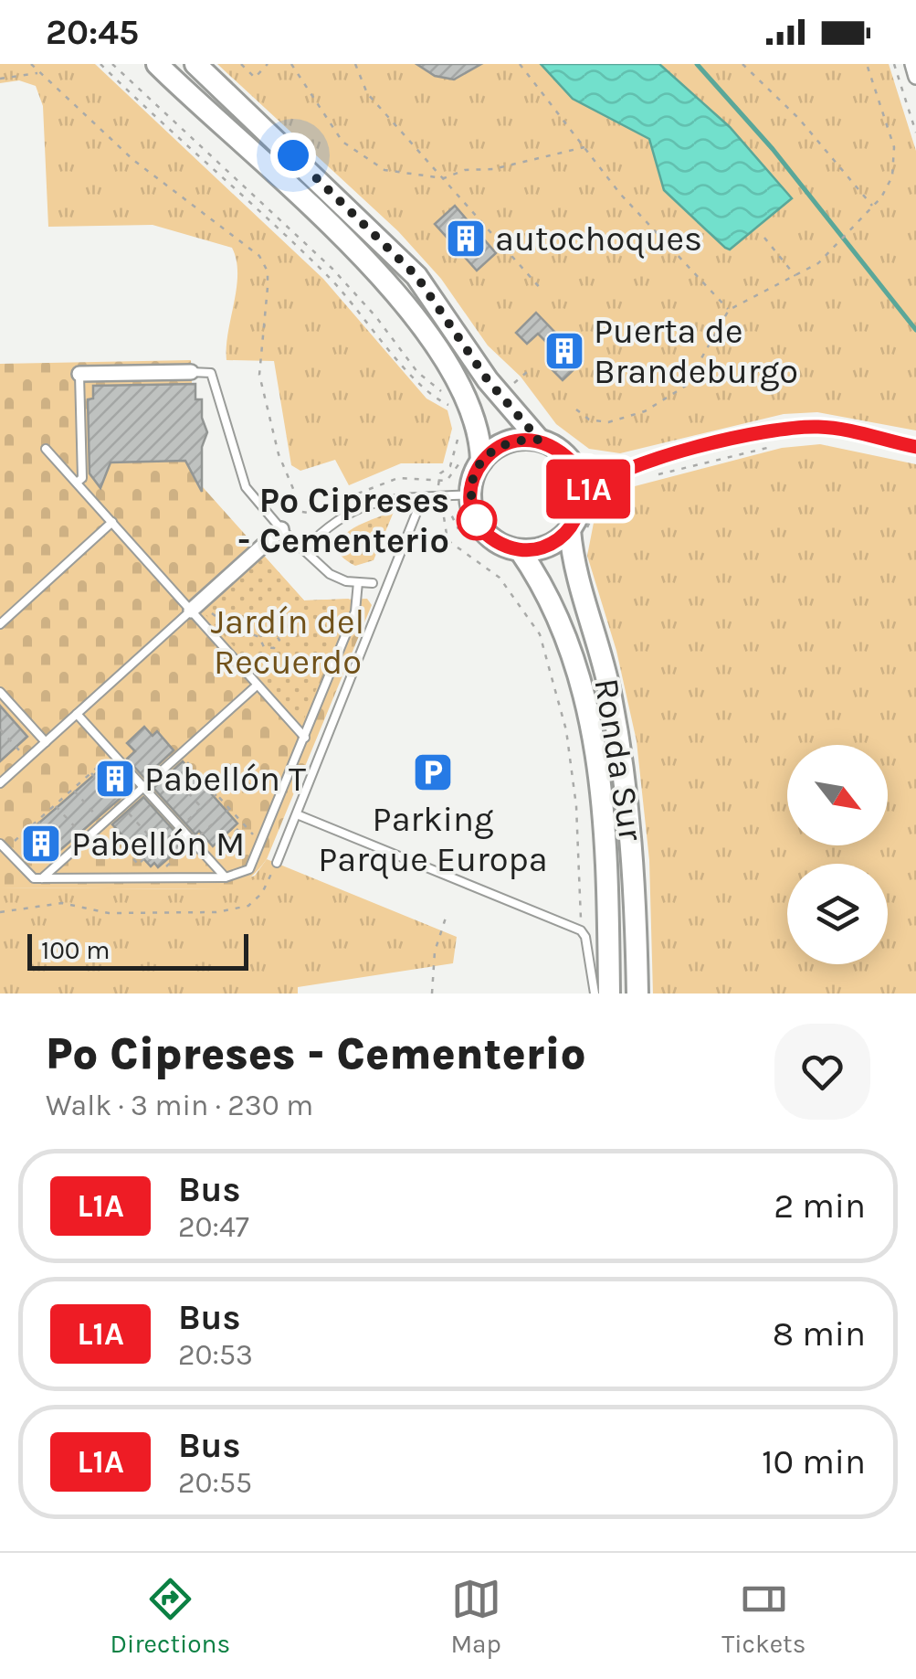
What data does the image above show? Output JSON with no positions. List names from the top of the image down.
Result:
{
  "streets": {
    "main road": ["Ronda Sur"]
  },
  "parks": ["Jardín del Recuerdo"],
  "places": {
    "building": [
      "autochoques",
      "Puerta de Brandeburgo",
      "Pabellón T",
      "Pabellón M"
    ],
    "other": ["Pº Cipreses - Cementerio"],
    "parking": ["Parking Parque Europa"]
  },
  "lines": ["bus line L1A"],
  "scale_bar": "100 m",
  "north": "bottom right",
  "page": {
    "status": "20:45",
    "on_map": "L1A",
    "scale": "100 m",
    "heading": ["Pº Cipreses - Cementerio", "Walk · 3 min · 230 m"],
    "list": [
      {
        "mark": "L1A",
        "name": "Bus",
        "note": "20:47",
        "value": "2 min"
      },
      {
        "mark": "L1A",
        "name": "Bus",
        "note": "20:53",
        "value": "8 min"
      },
      {
        "mark": "L1A",
        "name": "Bus",
        "note": "20:55",
        "value": "10 min"
      }
    ],
    "tabs": ["Directions", "Map", "Tickets"]
  }
}
